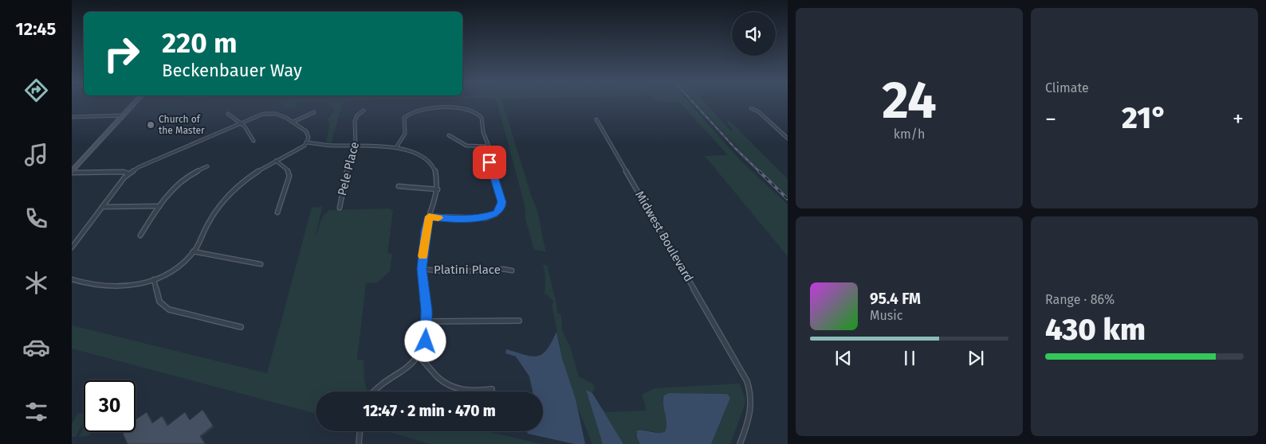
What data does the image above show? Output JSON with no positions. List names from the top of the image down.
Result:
{
  "streets": {
    "street": ["Pele Place", "Midwest Boulevard", "Platini Place"]
  },
  "places": ["Church of the Master"],
  "page": {
    "tabs": "12:45",
    "tile": [
      ["24", "km/h"],
      "Climate",
      ["Range · 86%", "430 km"]
    ],
    "turn": ["220 m", "Beckenbauer Way"],
    "heat": ["−", "21°", "+"],
    "song": ["95.4 FM", "Music"],
    "limit": "30",
    "trip": "12:47 · 2 min · 470 m"
  }
}
